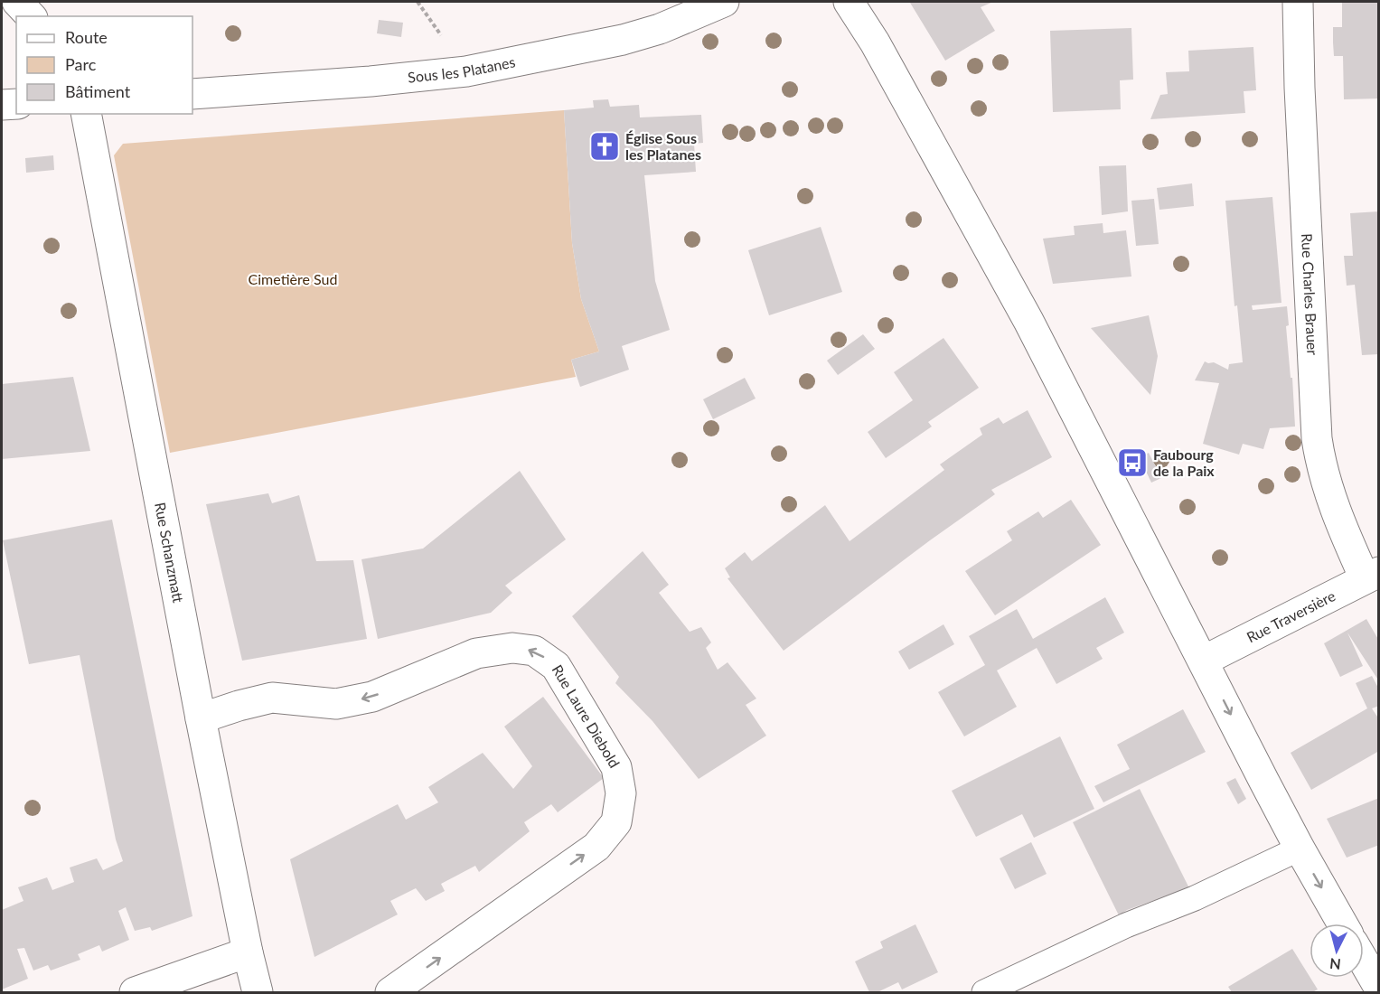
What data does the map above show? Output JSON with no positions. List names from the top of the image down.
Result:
{
  "streets": {
    "street": [
      "Sous les Platanes",
      "Rue Charles Brauer",
      "Rue Schanzmatt",
      "Rue Traversière",
      "Rue Laure Diebold"
    ]
  },
  "crossings": [
    ["Rue Charles Brauer", "Rue Traversière"],
    ["Rue Schanzmatt", "Rue Laure Diebold"]
  ],
  "parks": ["Cimetière Sud"],
  "places": {
    "church": ["Église Sous les Platanes"],
    "bus stop": ["Faubourg de la Paix"]
  },
  "legend": ["Route", "Parc", "Bâtiment"],
  "north": "bottom"
}
